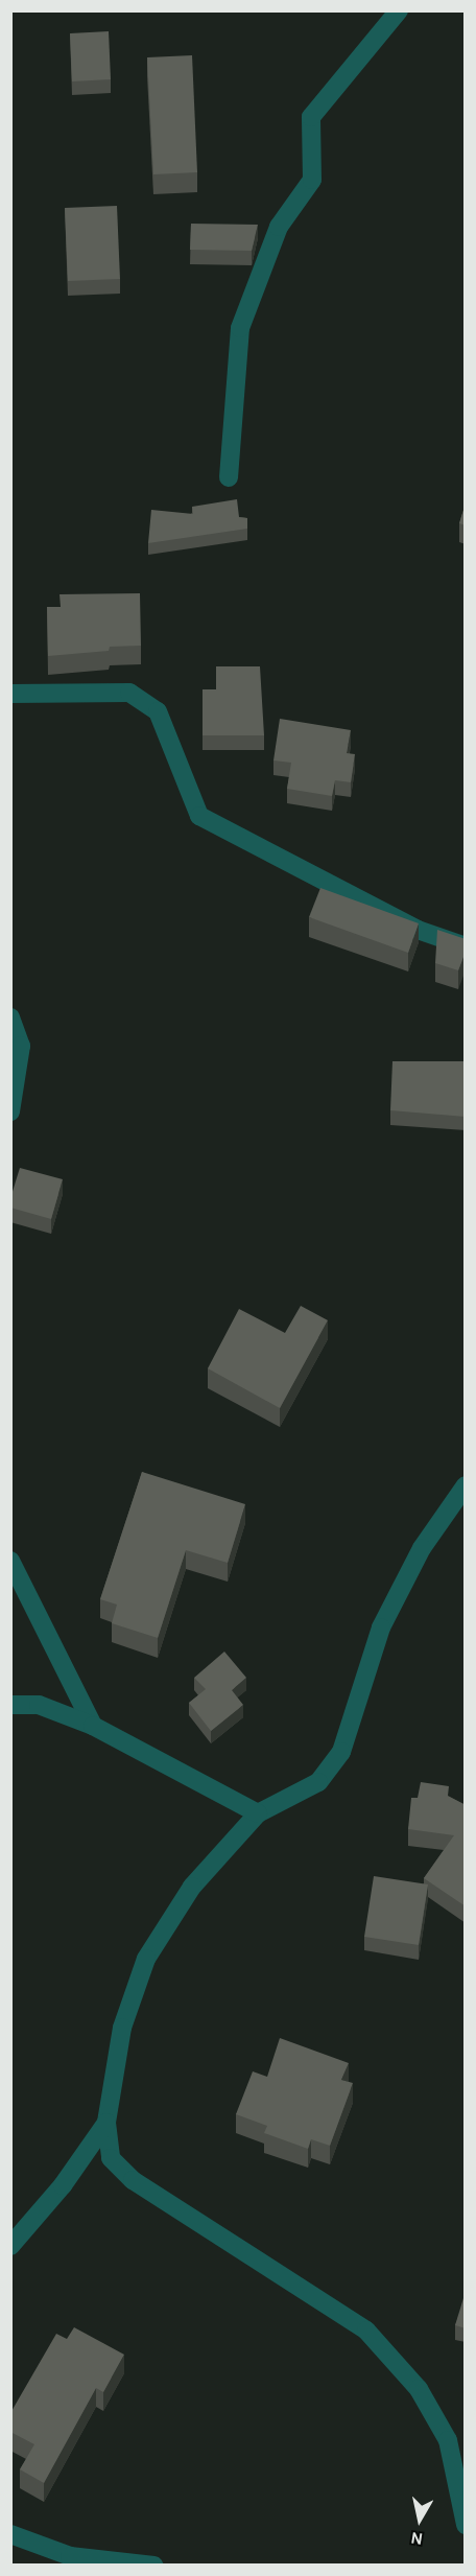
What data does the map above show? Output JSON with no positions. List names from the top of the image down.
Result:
{
  "north": "bottom"
}
